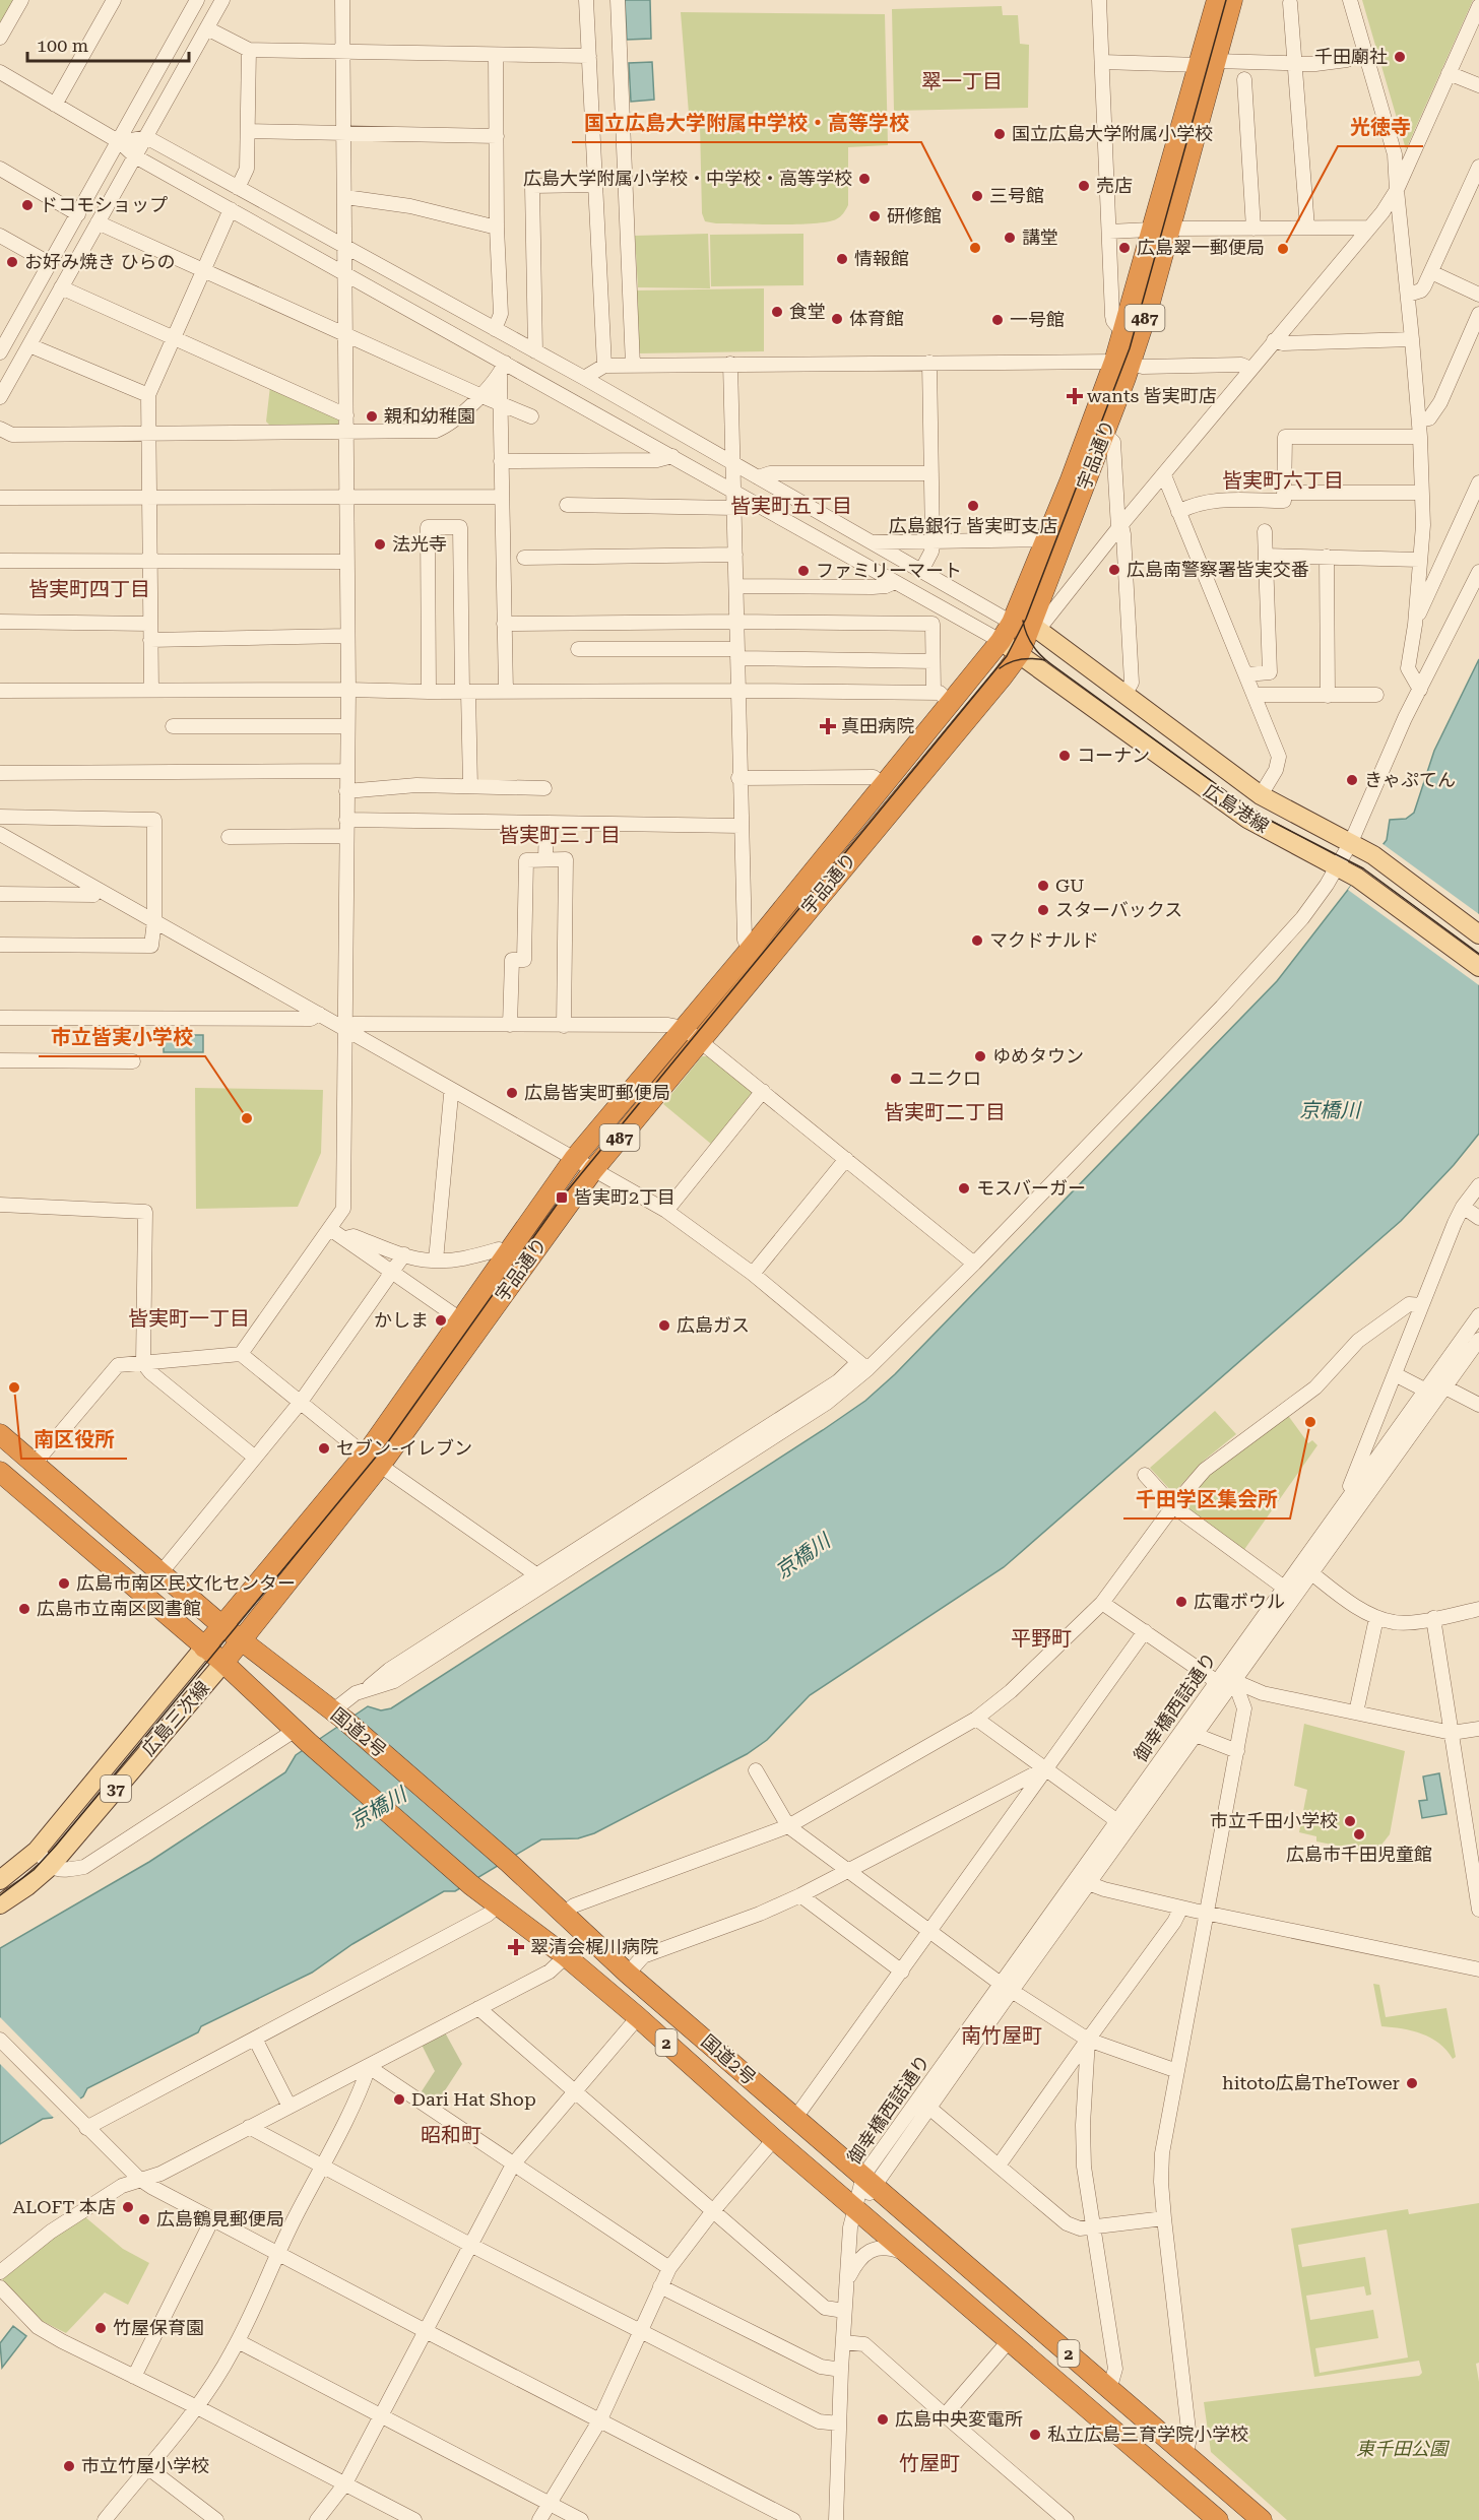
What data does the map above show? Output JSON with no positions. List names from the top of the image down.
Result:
{
  "streets": {
    "highway": [
      "487",
      "宇品通り",
      "国道2号",
      "2"
    ],
    "main road": ["広島港線", "広島三次線", "37"],
    "street": ["御幸橋西詰通り"]
  },
  "crossings": [
    ["宇品通り", "広島港線"],
    ["宇品通り", "広島三次線"],
    ["宇品通り", "国道2号"],
    ["御幸橋西詰通り", "国道2号"],
    ["広島三次線", "国道2号"]
  ],
  "districts": [
    "翠一丁目",
    "皆実町六丁目",
    "皆実町五丁目",
    "皆実町四丁目",
    "皆実町三丁目",
    "皆実町二丁目",
    "皆実町一丁目",
    "平野町",
    "南竹屋町",
    "昭和町",
    "竹屋町"
  ],
  "water": ["京橋川"],
  "parks": ["東千田公園"],
  "places": {
    "other": [
      "千田廟社",
      "国立広島大学附属小学校",
      "広島大学附属小学校・中学校・高等学校",
      "売店",
      "三号館",
      "ドコモショップ",
      "研修館",
      "講堂",
      "国立広島大学附属中学校・高等学校",
      "広島翠一郵便局",
      "光徳寺",
      "情報館",
      "お好み焼き ひらの",
      "食堂",
      "体育館",
      "一号館",
      "親和幼稚園",
      "広島銀行 皆実町支店",
      "法光寺",
      "広島南警察署皆実交番",
      "ファミリーマート",
      "コーナン",
      "きゃぷてん",
      "GU",
      "スターバックス",
      "マクドナルド",
      "ゆめタウン",
      "ユニクロ",
      "広島皆実町郵便局",
      "市立皆実小学校",
      "モスバーガー",
      "かしま",
      "広島ガス",
      "南区役所",
      "千田学区集会所",
      "セブン-イレブン",
      "広島市南区民文化センター",
      "広電ボウル",
      "広島市立南区図書館",
      "市立千田小学校",
      "広島市千田児童館",
      "hitoto広島TheTower",
      "Dari Hat Shop",
      "ALOFT 本店",
      "広島鶴見郵便局",
      "竹屋保育園",
      "広島中央変電所",
      "私立広島三育学院小学校",
      "市立竹屋小学校"
    ],
    "health": ["wants 皆実町店", "真田病院", "翠清会梶川病院"],
    "transit": ["皆実町2丁目"]
  },
  "scale_bar": "100 m"
}
